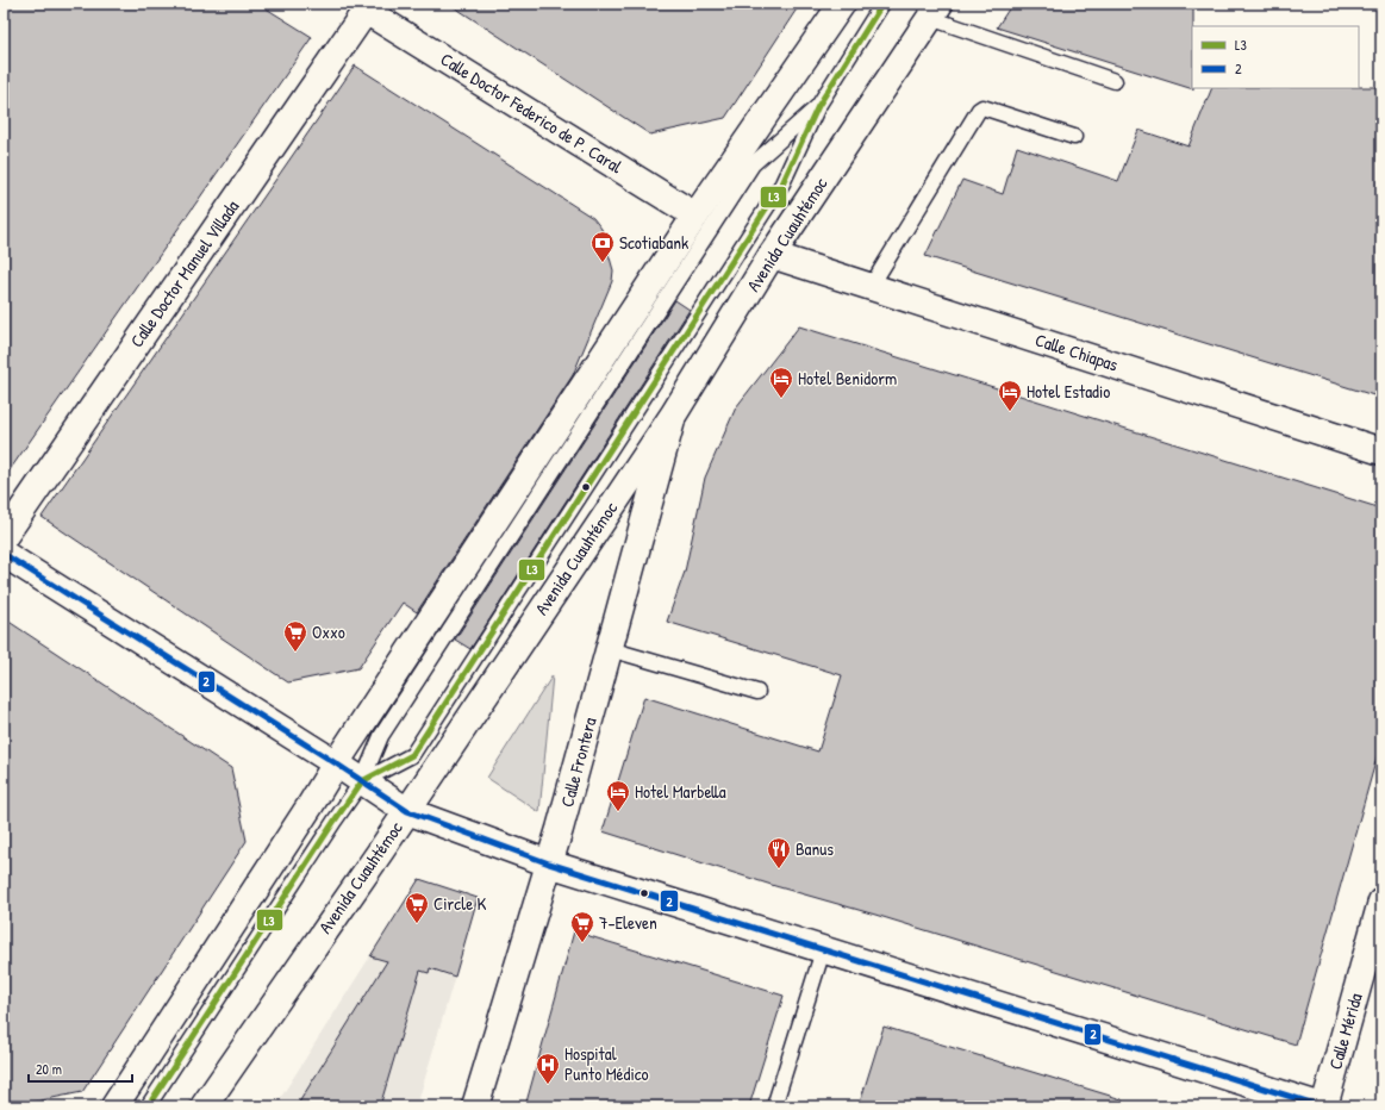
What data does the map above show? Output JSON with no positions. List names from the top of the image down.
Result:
{
  "streets": {
    "main road": [
      "Calle Doctor Federico de P. Caral",
      "Avenida Cuauhtémoc",
      "Calle Doctor Manuel Villada",
      "Calle Chiapas",
      "Calle Frontera",
      "Calle Mérida"
    ]
  },
  "crossings": [
    ["Calle Doctor Federico de P. Caral", "Calle Doctor Manuel Villada"],
    ["Avenida Cuauhtémoc", "Calle Chiapas"],
    ["Avenida Cuauhtémoc", "Calle Frontera"]
  ],
  "places": {
    "bank": ["Scotiabank"],
    "hotel": ["Hotel Benidorm", "Hotel Estadio", "Hotel Marbella"],
    "supermarket": ["Oxxo", "Circle K", "7-Eleven"],
    "restaurant": ["Banus"],
    "hospital": ["Hospital Punto Médico"]
  },
  "lines": ["transit line L3", "transit line 2"],
  "legend": ["L3", "2"],
  "scale_bar": "20 m"
}
